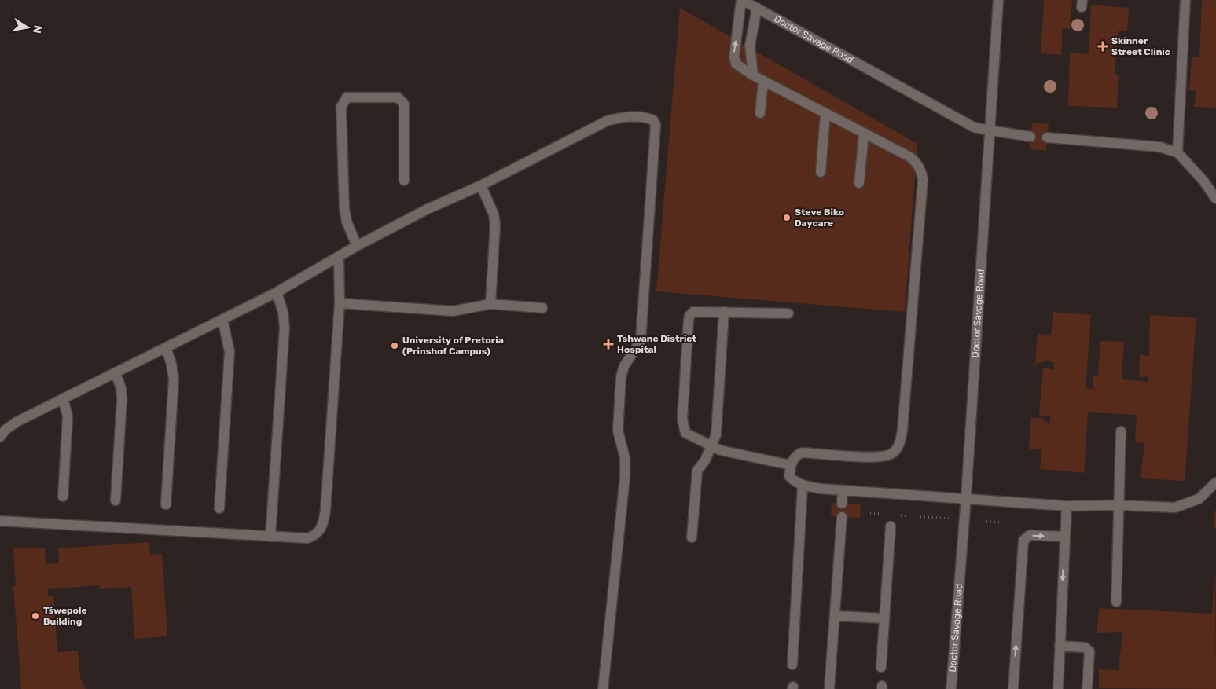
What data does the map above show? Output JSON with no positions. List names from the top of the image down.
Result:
{
  "streets": {
    "street": ["Doctor Savage Road"]
  },
  "places": {
    "health": ["Skinner Street Clinic", "Tshwane District Hospital"],
    "other": ["Steve Biko Daycare", "University of Pretoria (Prinshof Campus)", "Tšwepole Building"]
  },
  "north": "right"
}
